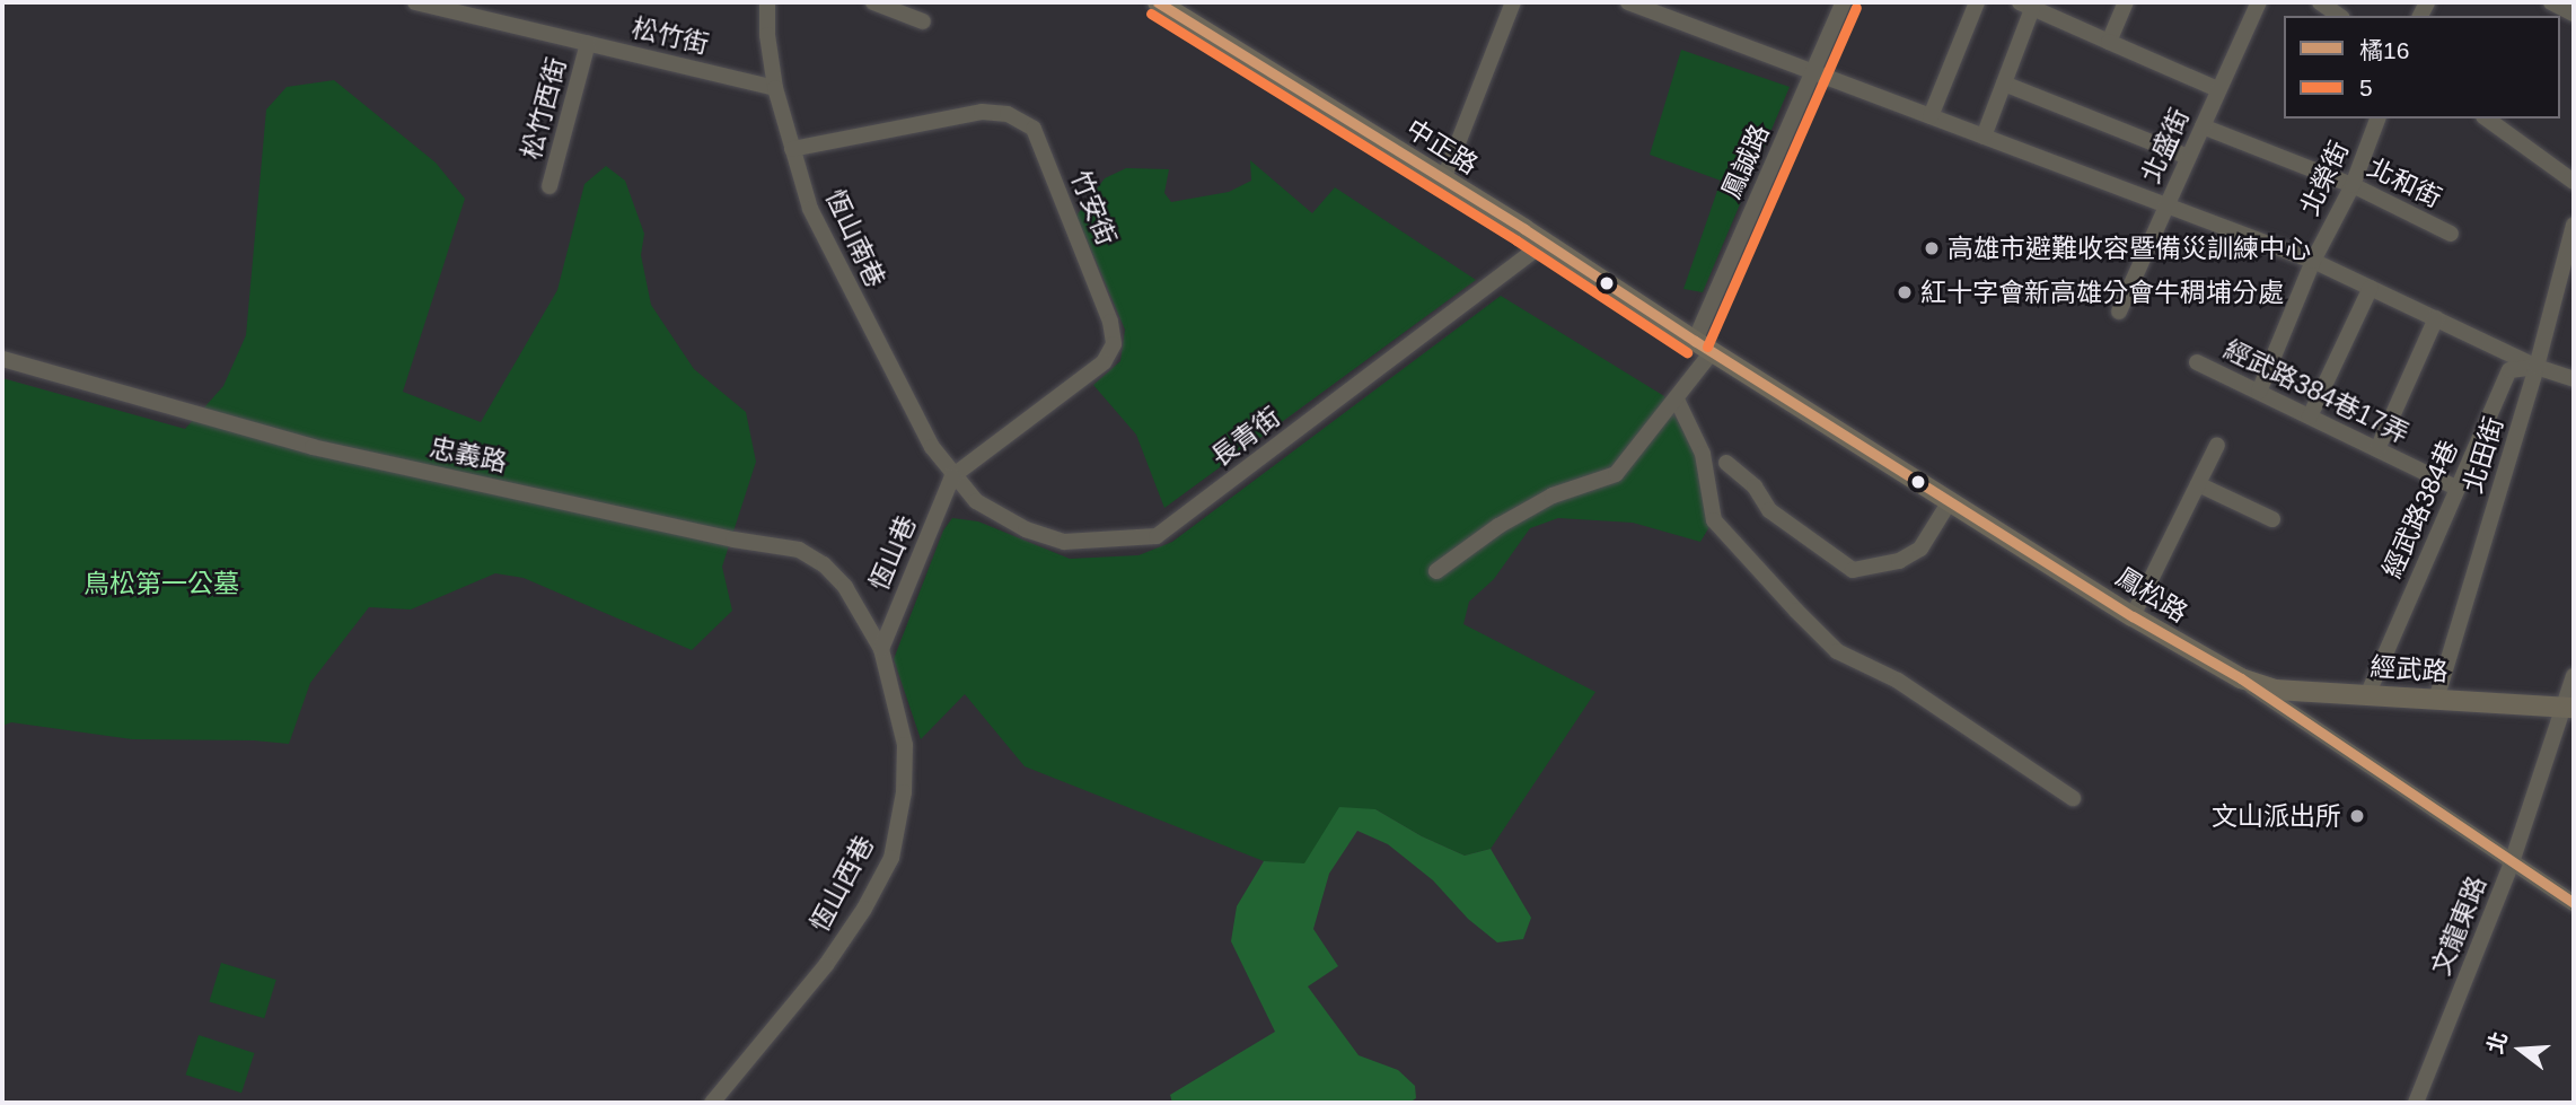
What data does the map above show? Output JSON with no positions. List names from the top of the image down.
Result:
{
  "streets": {
    "main road": ["中正路", "鳳松路", "經武路"],
    "street": [
      "松竹街",
      "松竹西街",
      "北盛街",
      "鳳誠路",
      "北榮街",
      "北和街",
      "竹安街",
      "恆山南巷",
      "經武路384巷17弄",
      "長青街",
      "忠義路",
      "北田街",
      "經武路384巷",
      "恆山巷",
      "恆山西巷",
      "文龍東路"
    ]
  },
  "crossings": [
    ["松竹街", "松竹西街"],
    ["松竹街", "恆山南巷"],
    ["北盛街", "北和街"],
    ["中正路", "鳳誠路"],
    ["中正路", "長青街"],
    ["中正路", "鳳松路"],
    ["鳳誠路", "鳳松路"],
    ["北榮街", "北和街"],
    ["北榮街", "經武路384巷17弄"],
    ["竹安街", "恆山南巷"],
    ["竹安街", "長青街"],
    ["竹安街", "恆山巷"],
    ["恆山南巷", "長青街"],
    ["恆山南巷", "恆山巷"],
    ["經武路384巷17弄", "經武路384巷"],
    ["長青街", "恆山巷"],
    ["忠義路", "恆山巷"],
    ["忠義路", "恆山西巷"],
    ["北田街", "經武路384巷"],
    ["北田街", "經武路"],
    ["經武路384巷", "經武路"],
    ["恆山巷", "恆山西巷"],
    ["鳳松路", "經武路"],
    ["鳳松路", "文龍東路"],
    ["經武路", "文龍東路"]
  ],
  "parks": ["鳥松第一公墓"],
  "places": ["高雄市避難收容暨備災訓練中心", "紅十字會新高雄分會牛稠埔分處", "文山派出所"],
  "lines": ["transit line 橘16", "transit line 5"],
  "legend": ["橘16", "5"],
  "north": "left"
}
